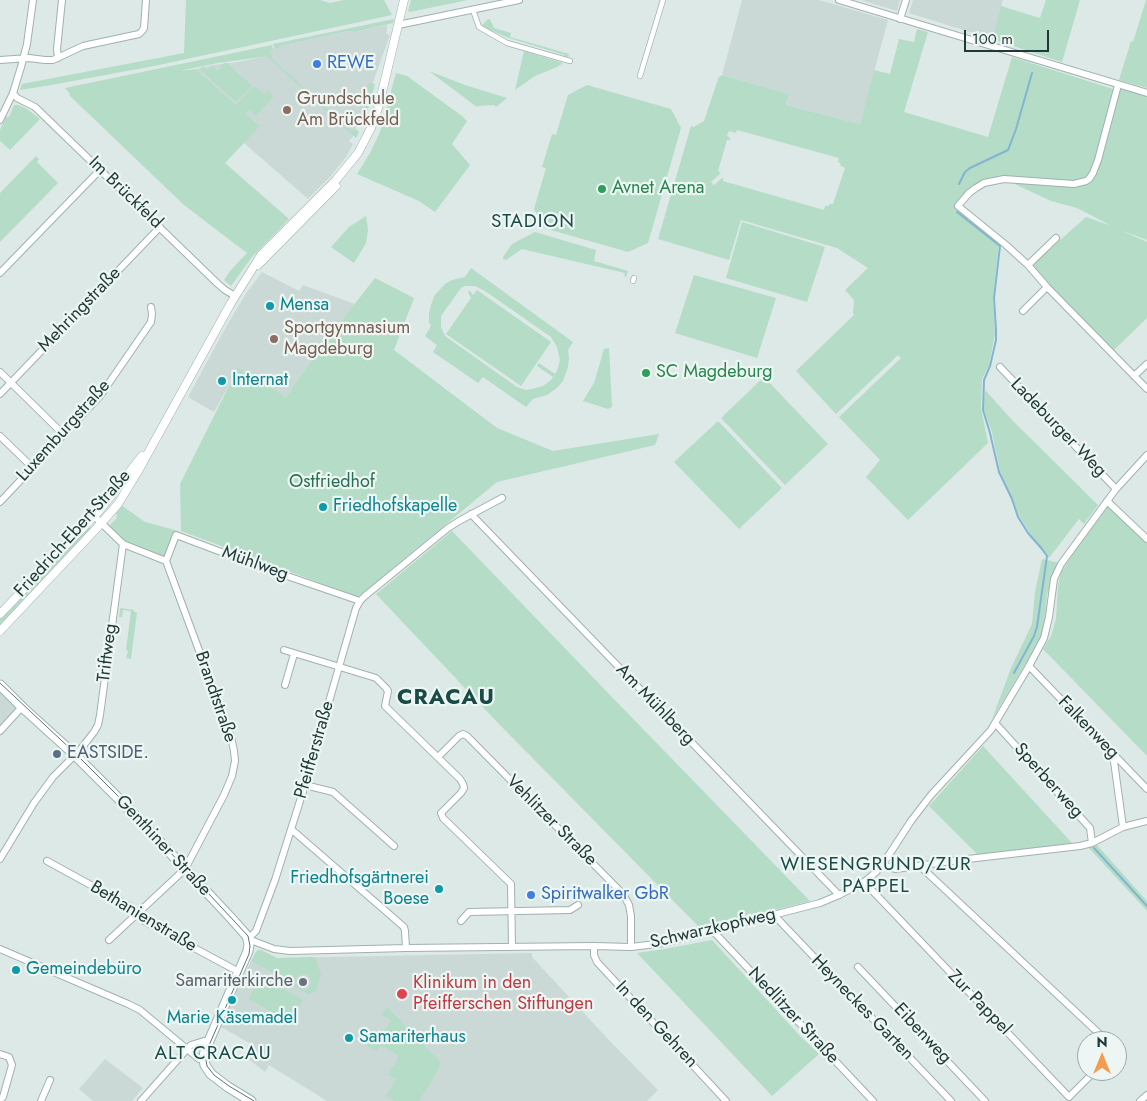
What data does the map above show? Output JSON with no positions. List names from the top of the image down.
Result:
{
  "streets": {
    "main road": ["Pfeifferstraße", "Genthiner Straße"],
    "street": [
      "Im Brückfeld",
      "Mehringstraße",
      "Ladeburger Weg",
      "Luxemburgstraße",
      "Friedrich-Ebert-Straße",
      "Mühlweg",
      "Triftweg",
      "Brandtstraße",
      "Am Mühlberg",
      "Falkenweg",
      "Sperberweg",
      "Vehlitzer Straße",
      "Bethanienstraße",
      "Schwarzkopfweg",
      "Zur Pappel",
      "Heyneckes Garten",
      "Nedlitzer Straße",
      "In den Gehren",
      "Eibenweg"
    ]
  },
  "crossings": [
    ["Im Brückfeld", "Mehringstraße"],
    ["Im Brückfeld", "Friedrich-Ebert-Straße"],
    ["Ladeburger Weg", "Schwarzkopfweg"],
    ["Mühlweg", "Brandtstraße"],
    ["Mühlweg", "Pfeifferstraße"],
    ["Triftweg", "Genthiner Straße"],
    ["Brandtstraße", "Genthiner Straße"],
    ["Brandtstraße", "Bethanienstraße"],
    ["Am Mühlberg", "Pfeifferstraße"],
    ["Am Mühlberg", "Schwarzkopfweg"],
    ["Falkenweg", "Schwarzkopfweg"],
    ["Pfeifferstraße", "Genthiner Straße"],
    ["Pfeifferstraße", "Bethanienstraße"],
    ["Pfeifferstraße", "Schwarzkopfweg"],
    ["Sperberweg", "Schwarzkopfweg"],
    ["Vehlitzer Straße", "Schwarzkopfweg"],
    ["Genthiner Straße", "Schwarzkopfweg"],
    ["Schwarzkopfweg", "Zur Pappel"],
    ["Schwarzkopfweg", "Heyneckes Garten"],
    ["Schwarzkopfweg", "Nedlitzer Straße"],
    ["Schwarzkopfweg", "In den Gehren"]
  ],
  "districts": [
    "STADION",
    "CRACAU",
    "WIESENGRUND/ZUR PAPPEL",
    "ALT CRACAU"
  ],
  "parks": ["Ostfriedhof"],
  "places": [
    "REWE",
    "Grundschule Am Brückfeld",
    "Avnet Arena",
    "Mensa",
    "Sportgymnasium Magdeburg",
    "SC Magdeburg",
    "Internat",
    "Friedhofskapelle",
    "EASTSIDE.",
    "Friedhofsgärtnerei Boese",
    "Spiritwalker GbR",
    "Gemeindebüro",
    "Samariterkirche",
    "Klinikum in den Pfeifferschen Stiftungen",
    "Marie Käsemadel",
    "Samariterhaus"
  ],
  "scale_bar": "100 m",
  "north": "top"
}
